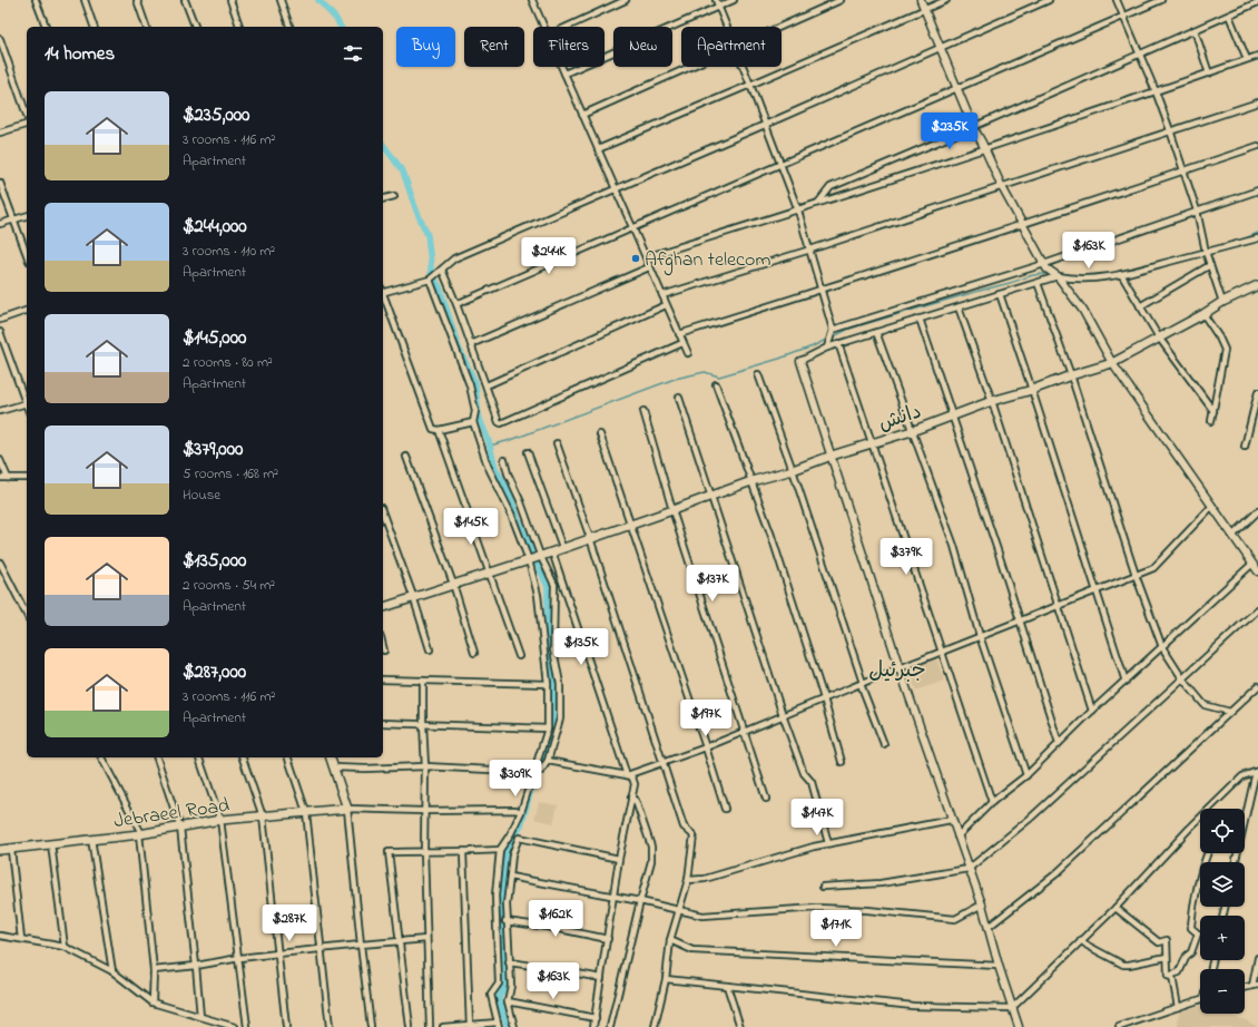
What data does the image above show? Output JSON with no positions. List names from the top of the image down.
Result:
{
  "streets": {
    "main road": ["دانش", "Jebraeel Road"]
  },
  "districts": ["جبرئیل"],
  "places": ["Afghan telecom"],
  "page": {
    "chip": [
      "Buy",
      "Rent",
      "Filters",
      "New",
      "Apartment"
    ],
    "heading": "14 homes",
    "list": [
      {
        "name": "$235,000",
        "note": "3 rooms · 116 m² · Apartment"
      },
      {
        "name": "$244,000",
        "note": "3 rooms · 110 m² · Apartment"
      },
      {
        "name": "$145,000",
        "note": "2 rooms · 80 m² · Apartment"
      },
      {
        "name": "$379,000",
        "note": "5 rooms · 168 m² · House"
      },
      {
        "name": "$135,000",
        "note": "2 rooms · 54 m² · Apartment"
      },
      {
        "name": "$287,000",
        "note": "3 rooms · 116 m² · Apartment"
      }
    ],
    "price": [
      "$235K",
      "$163K",
      "$244K",
      "$145K",
      "$379K",
      "$137K",
      "$135K",
      "$197K",
      "$309K",
      "$147K",
      "$162K",
      "$287K",
      "$171K",
      "$163K"
    ],
    "map_buttons": ["+", "−"]
  }
}
